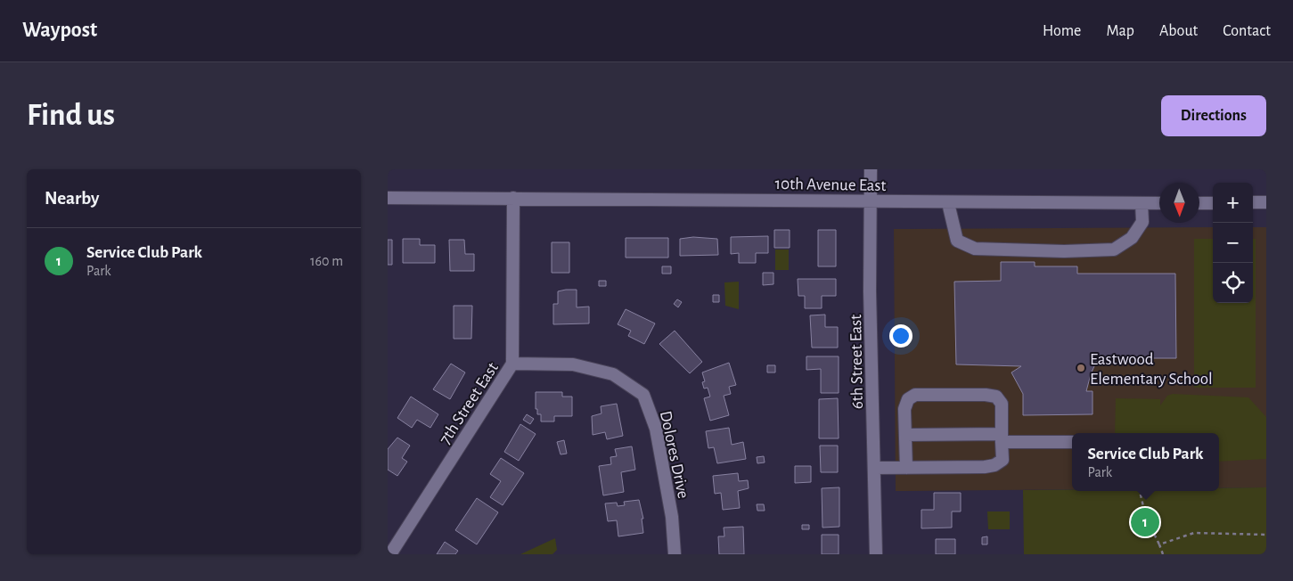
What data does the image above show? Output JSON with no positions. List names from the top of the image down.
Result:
{
  "streets": {
    "street": [
      "10th Avenue East",
      "6th Street East",
      "7th Street East",
      "Dolores Drive"
    ]
  },
  "crossings": [
    ["10th Avenue East", "6th Street East"],
    ["10th Avenue East", "7th Street East"],
    ["7th Street East", "Dolores Drive"]
  ],
  "places": ["Eastwood Elementary School"],
  "north": "bottom",
  "page": {
    "header": "Waypost",
    "nav": [
      "Home",
      "Map",
      "About",
      "Contact"
    ],
    "buttons": "Directions",
    "title": "Find us",
    "heading": "Nearby",
    "map_buttons": ["+", "−"],
    "list": [
      {
        "mark": "1",
        "name": "Service Club Park",
        "note": "Park",
        "value": "160 m"
      }
    ],
    "popup": ["Service Club Park", "Park"],
    "pins": "1"
  }
}
